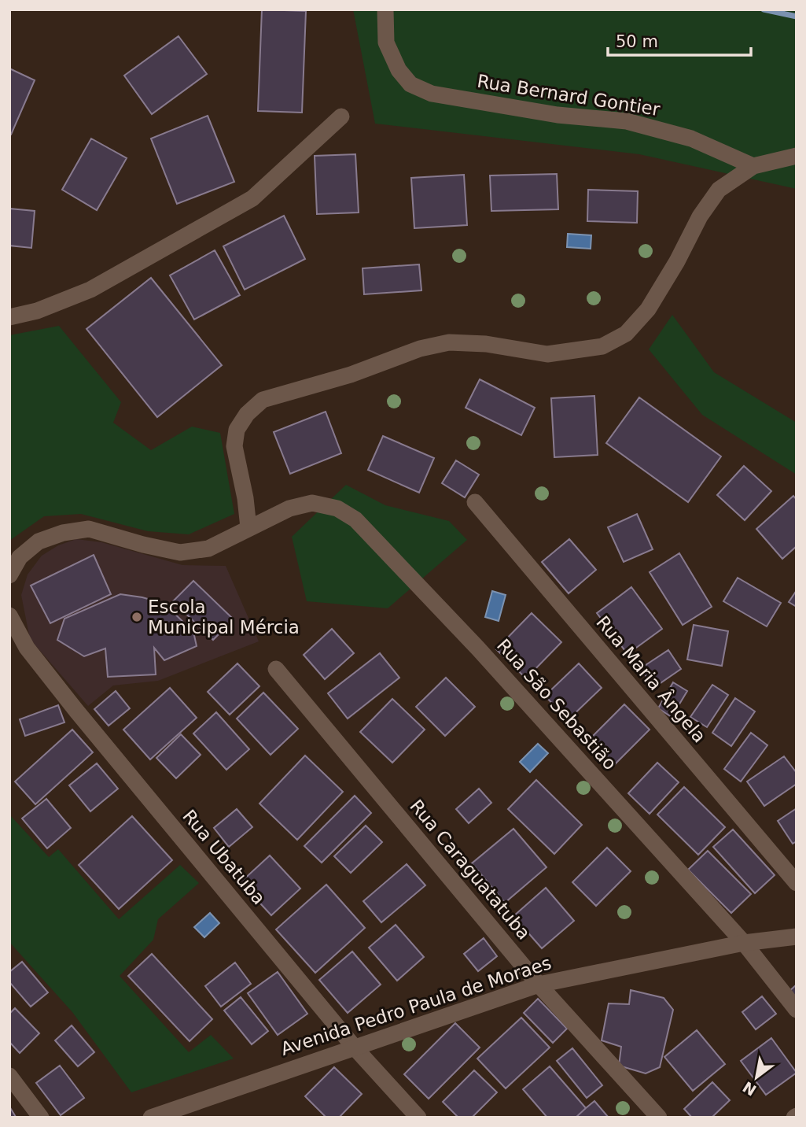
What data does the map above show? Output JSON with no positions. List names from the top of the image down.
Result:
{
  "streets": {
    "street": [
      "Rua Bernard Gontier",
      "Rua Maria Ângela",
      "Rua São Sebastião",
      "Rua Ubatuba",
      "Rua Caraguatatuba",
      "Avenida Pedro Paula de Moraes"
    ]
  },
  "crossings": [
    ["Rua São Sebastião", "Avenida Pedro Paula de Moraes"],
    ["Rua Ubatuba", "Avenida Pedro Paula de Moraes"],
    ["Rua Caraguatatuba", "Avenida Pedro Paula de Moraes"]
  ],
  "places": ["Escola Municipal Mércia"],
  "scale_bar": "50 m",
  "north": "bottom left"
}
